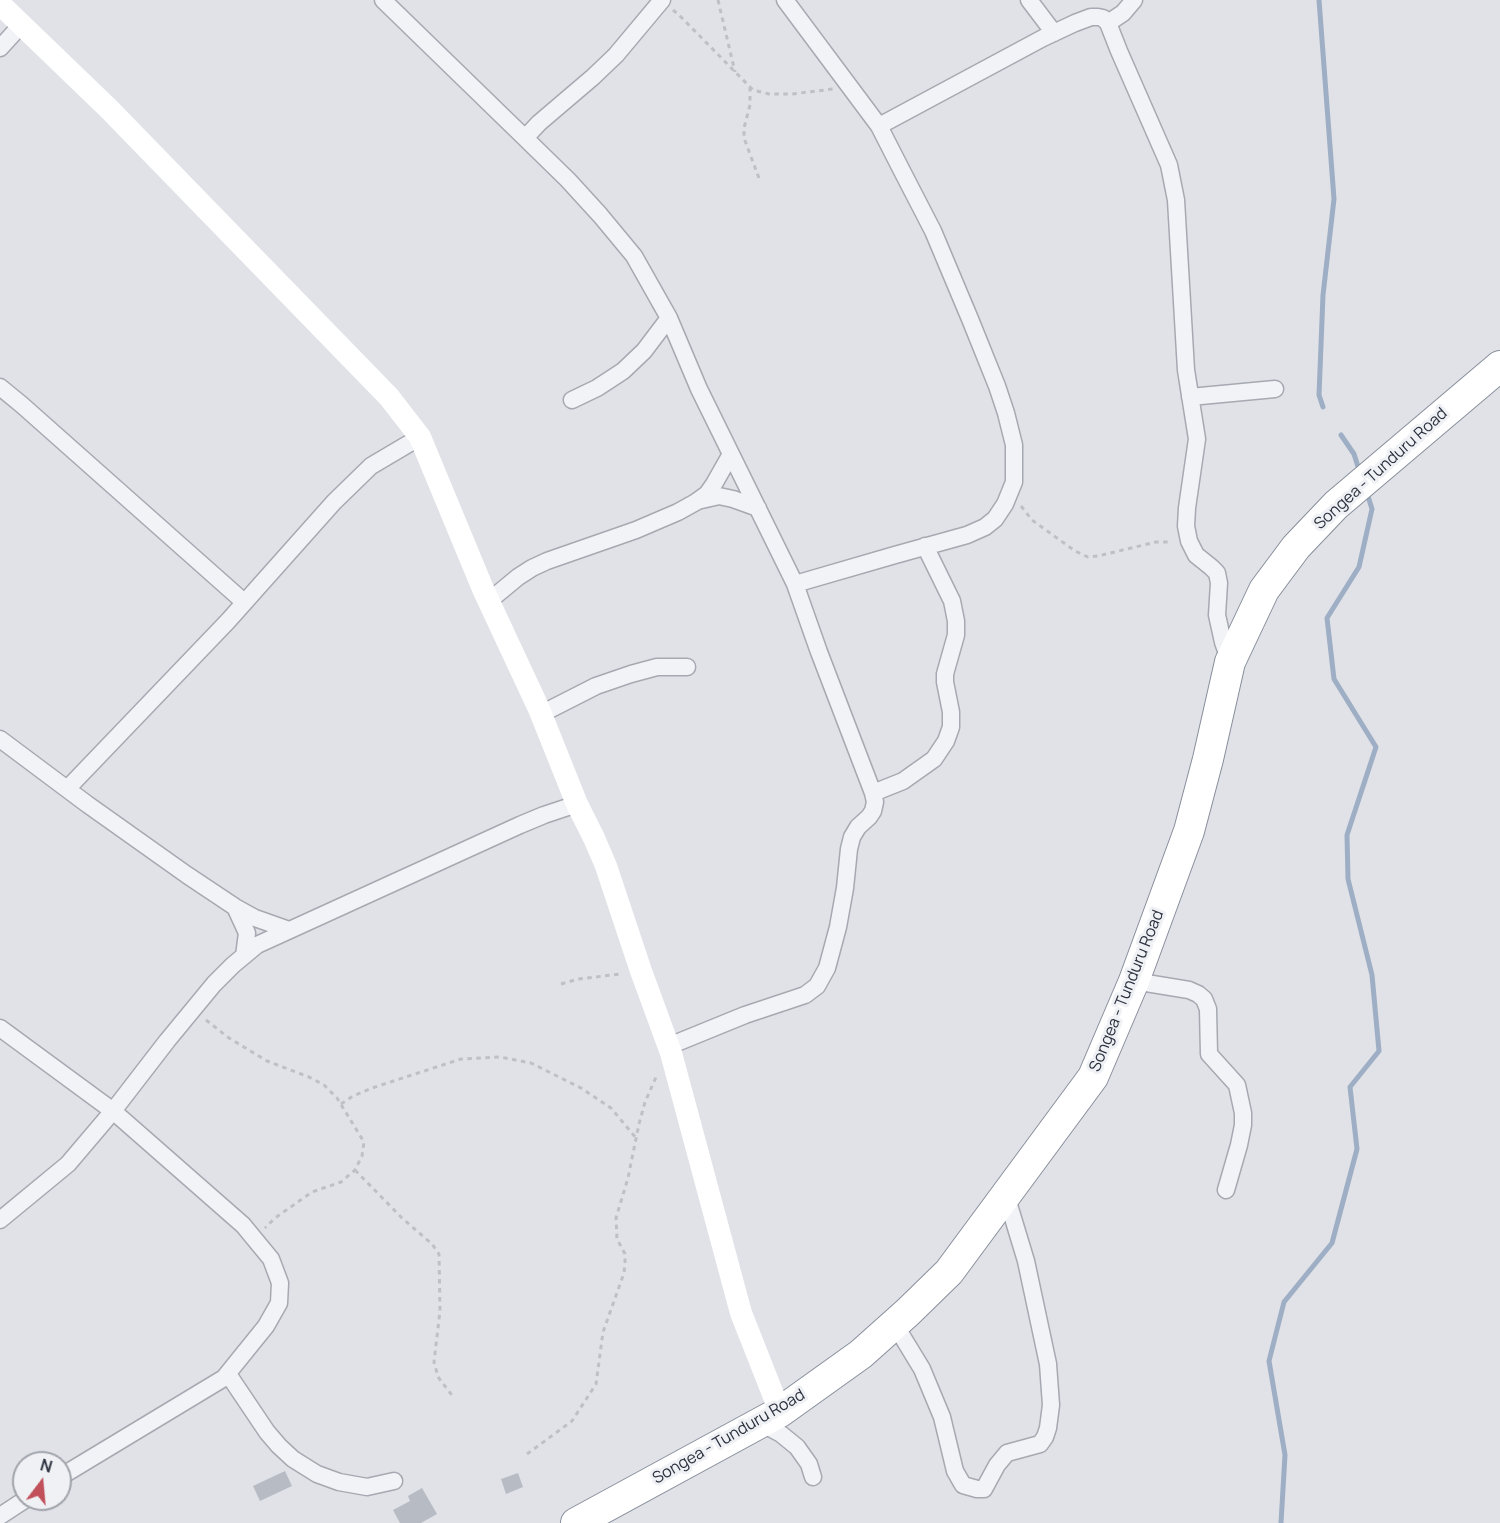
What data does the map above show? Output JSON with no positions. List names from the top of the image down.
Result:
{
  "streets": {
    "highway": ["Songea - Tunduru Road"]
  },
  "north": "top"
}
